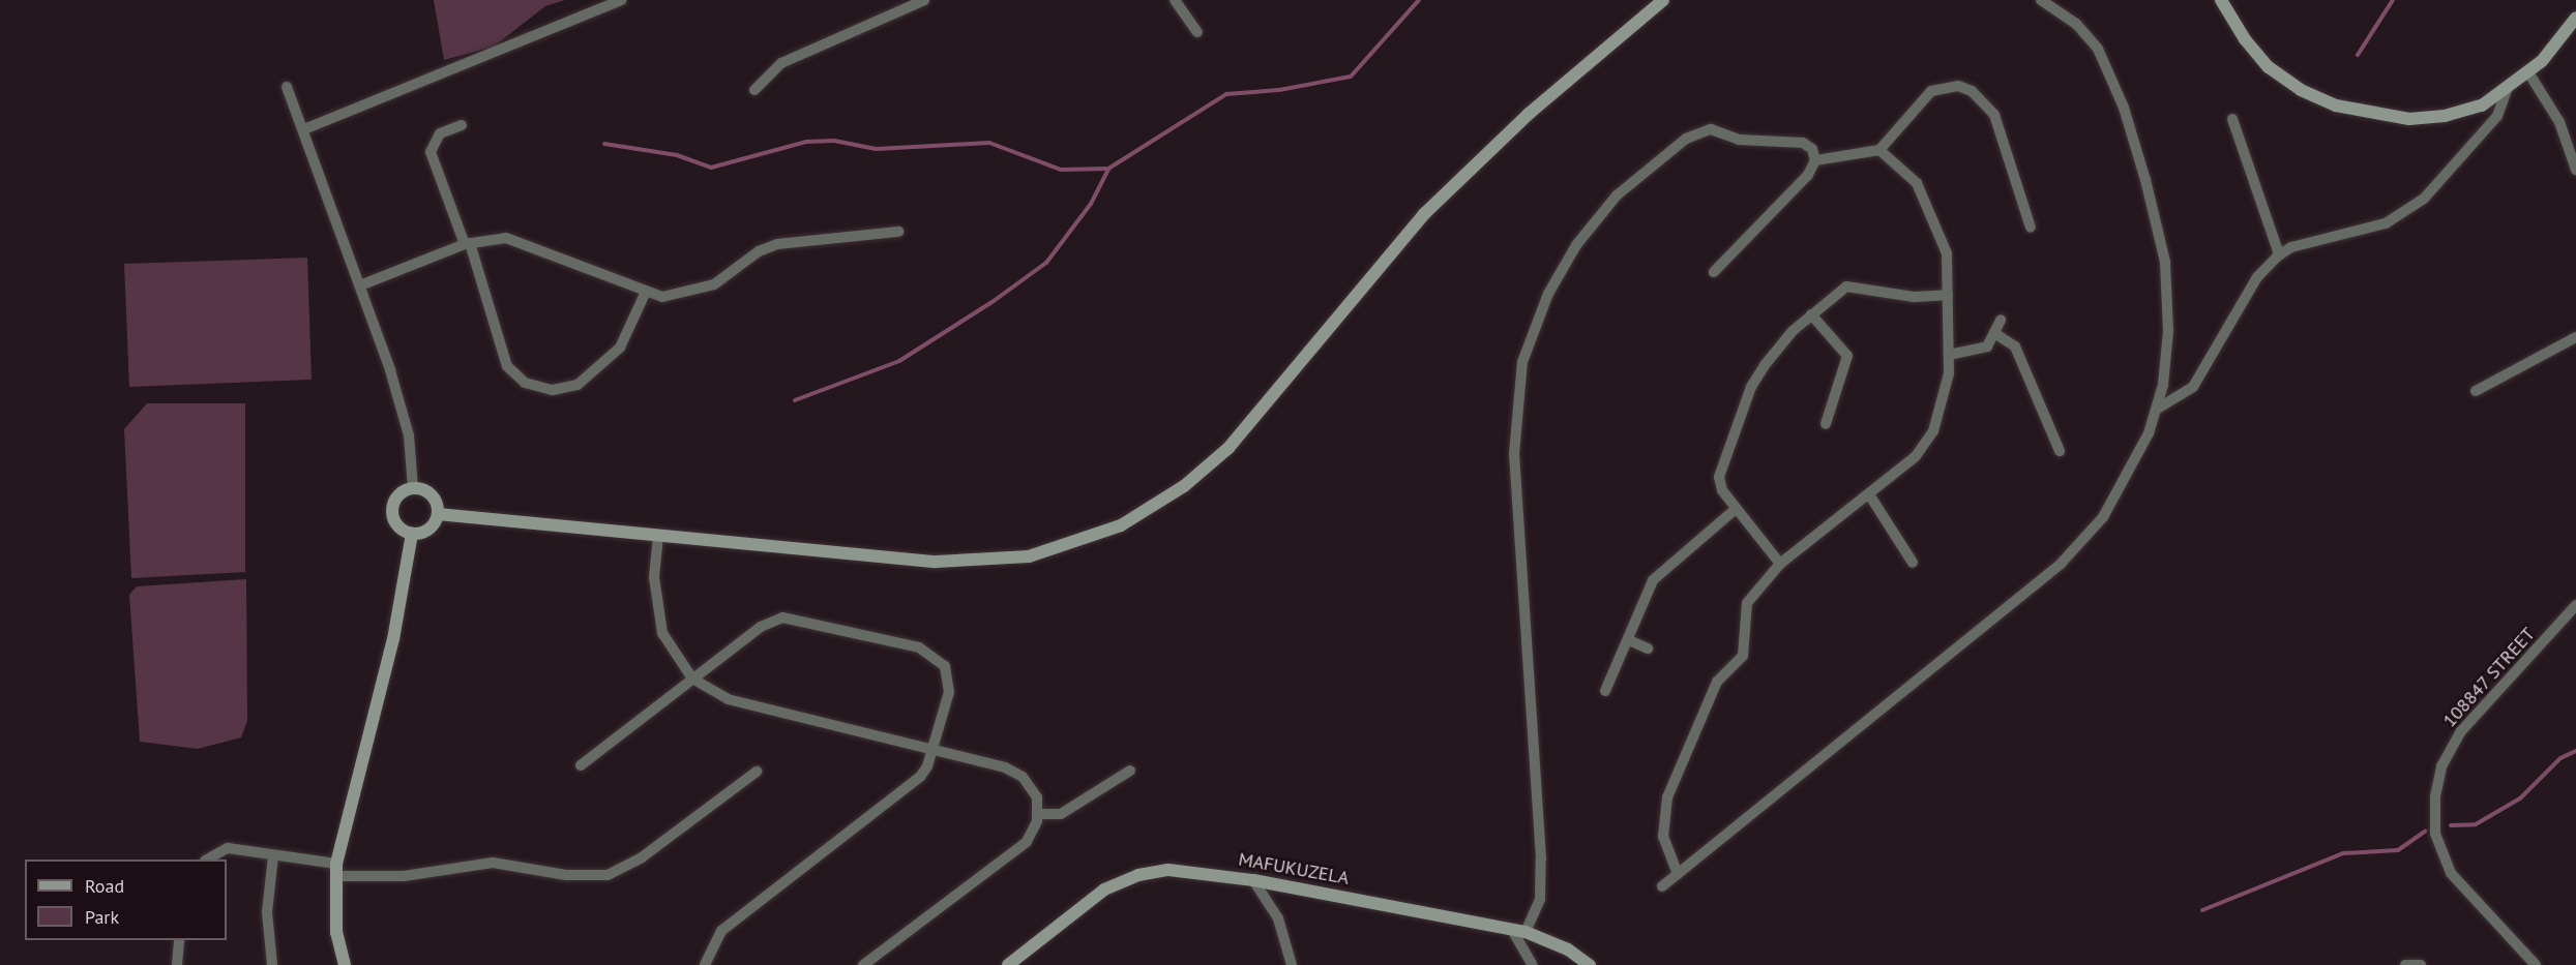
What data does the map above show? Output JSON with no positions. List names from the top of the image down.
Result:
{
  "streets": {
    "street": ["108847 STREET", "MAFUKUZELA"]
  },
  "legend": ["Road", "Park"]
}
